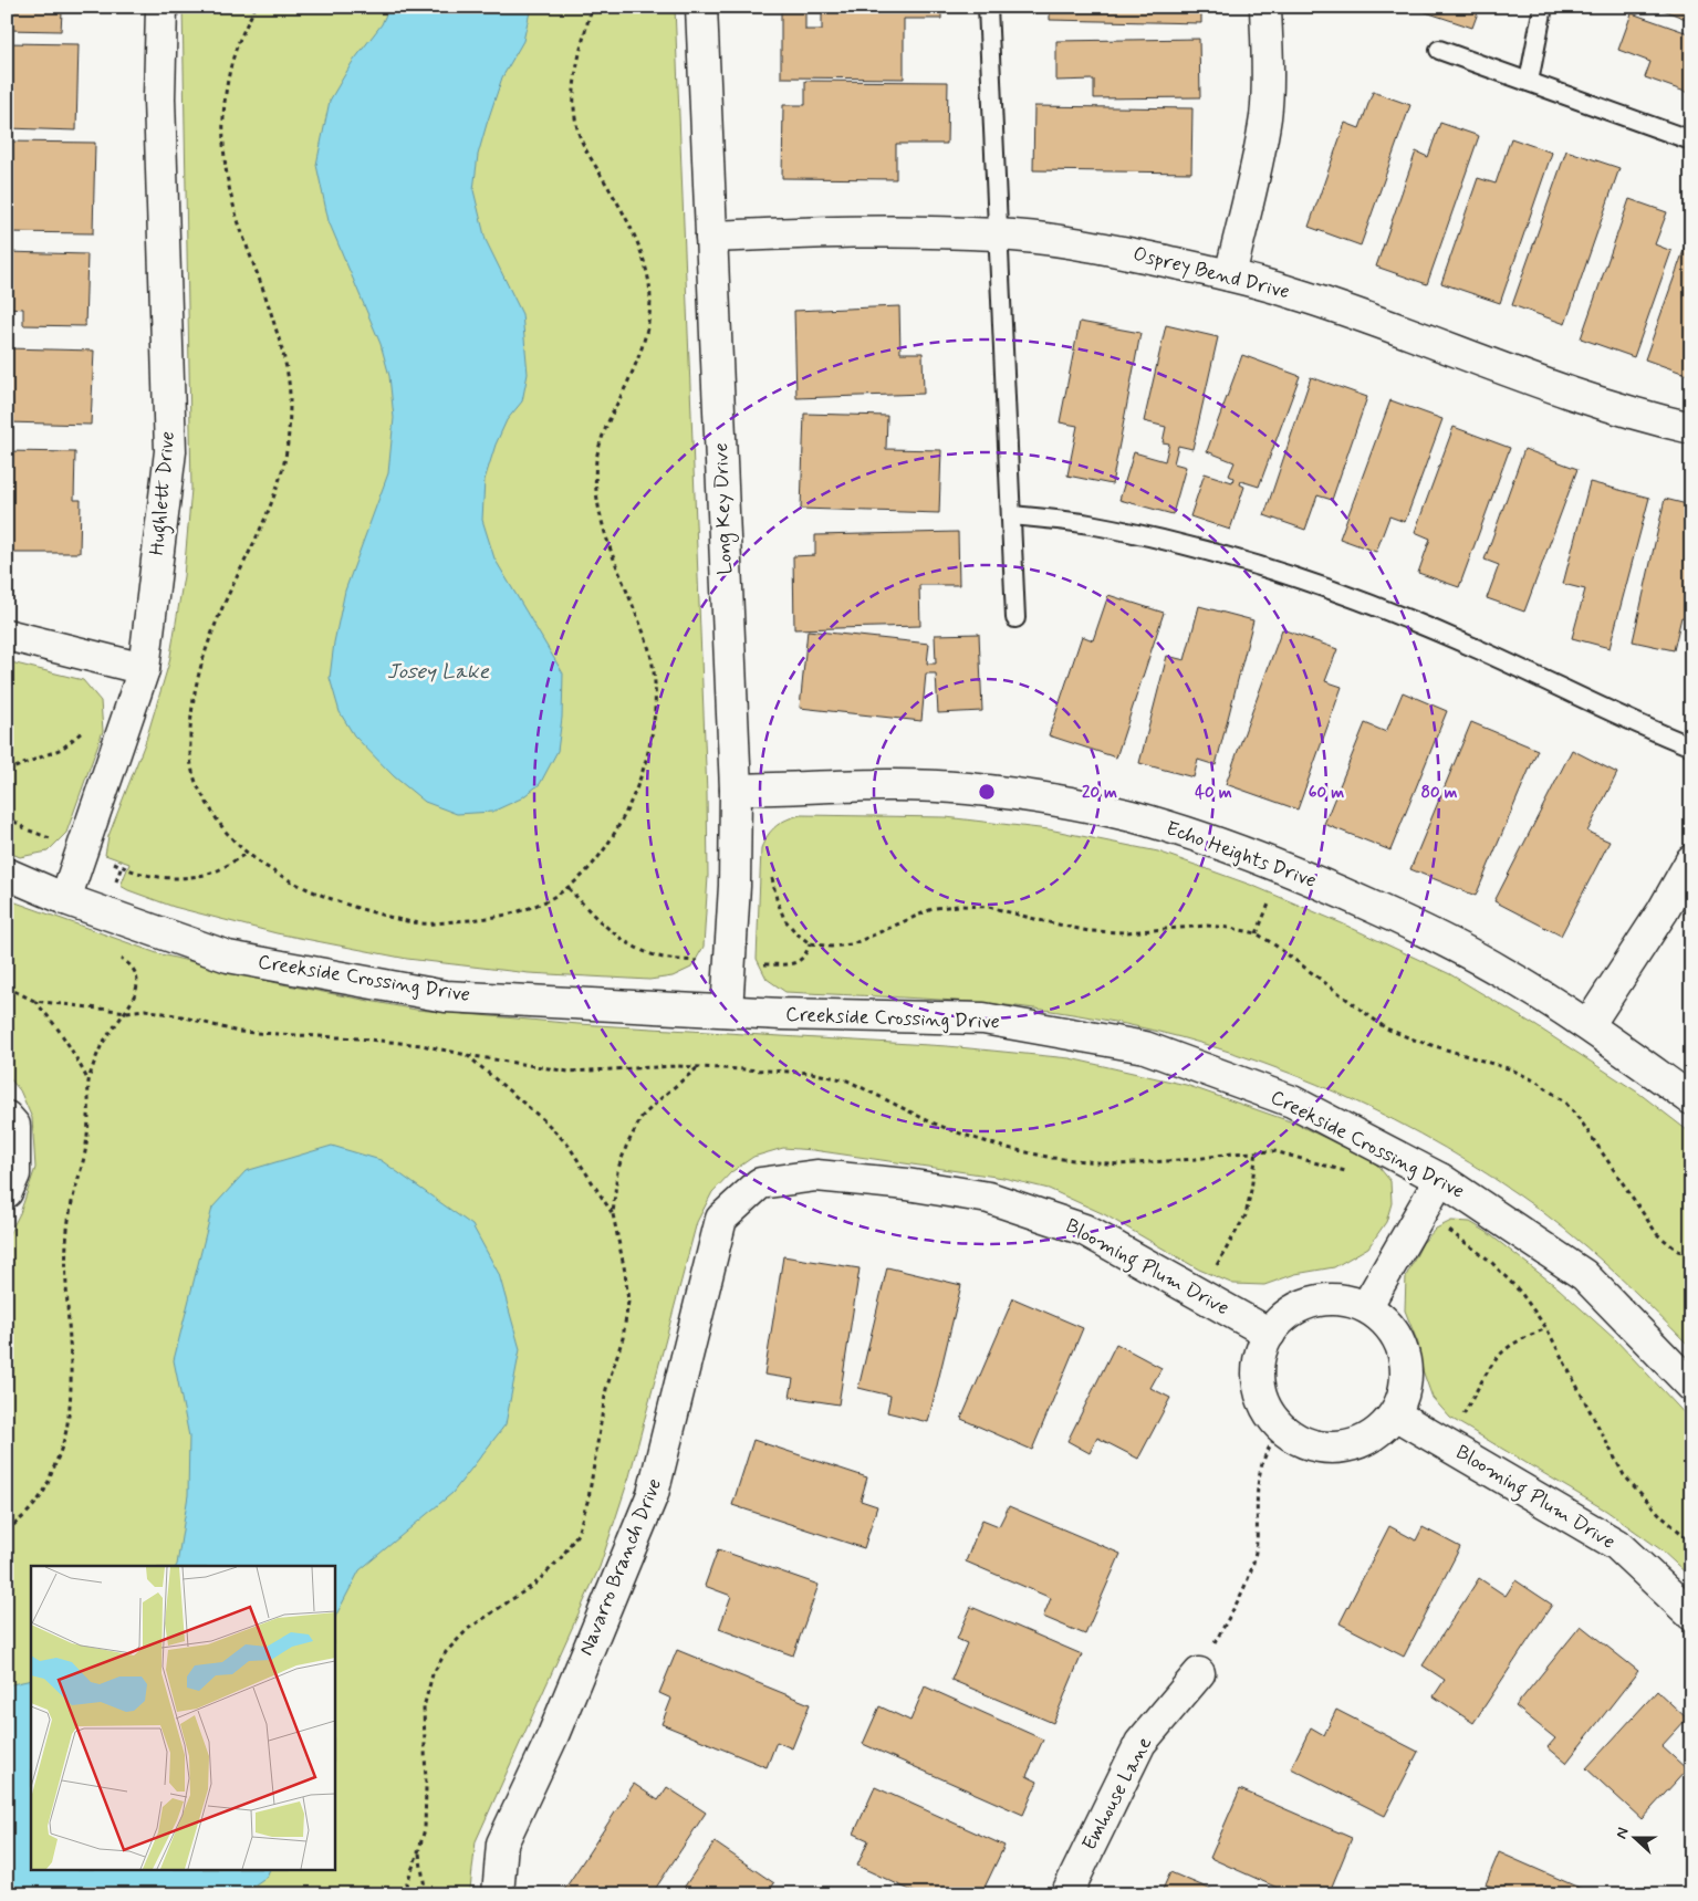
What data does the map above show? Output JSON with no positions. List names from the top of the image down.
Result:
{
  "streets": {
    "street": [
      "Osprey Bend Drive",
      "Hughlett Drive",
      "Long Key Drive",
      "Echo Heights Drive",
      "Creekside Crossing Drive",
      "Blooming Plum Drive",
      "Navarro Branch Drive",
      "Emhouse Lane"
    ]
  },
  "crossings": [
    ["Osprey Bend Drive", "Long Key Drive"],
    ["Hughlett Drive", "Creekside Crossing Drive"],
    ["Long Key Drive", "Echo Heights Drive"],
    ["Long Key Drive", "Creekside Crossing Drive"],
    ["Blooming Plum Drive", "Navarro Branch Drive"]
  ],
  "water": ["Josey Lake"],
  "north": "left",
  "rings": [
    "20 m",
    "40 m",
    "60 m",
    "80 m"
  ]
}
